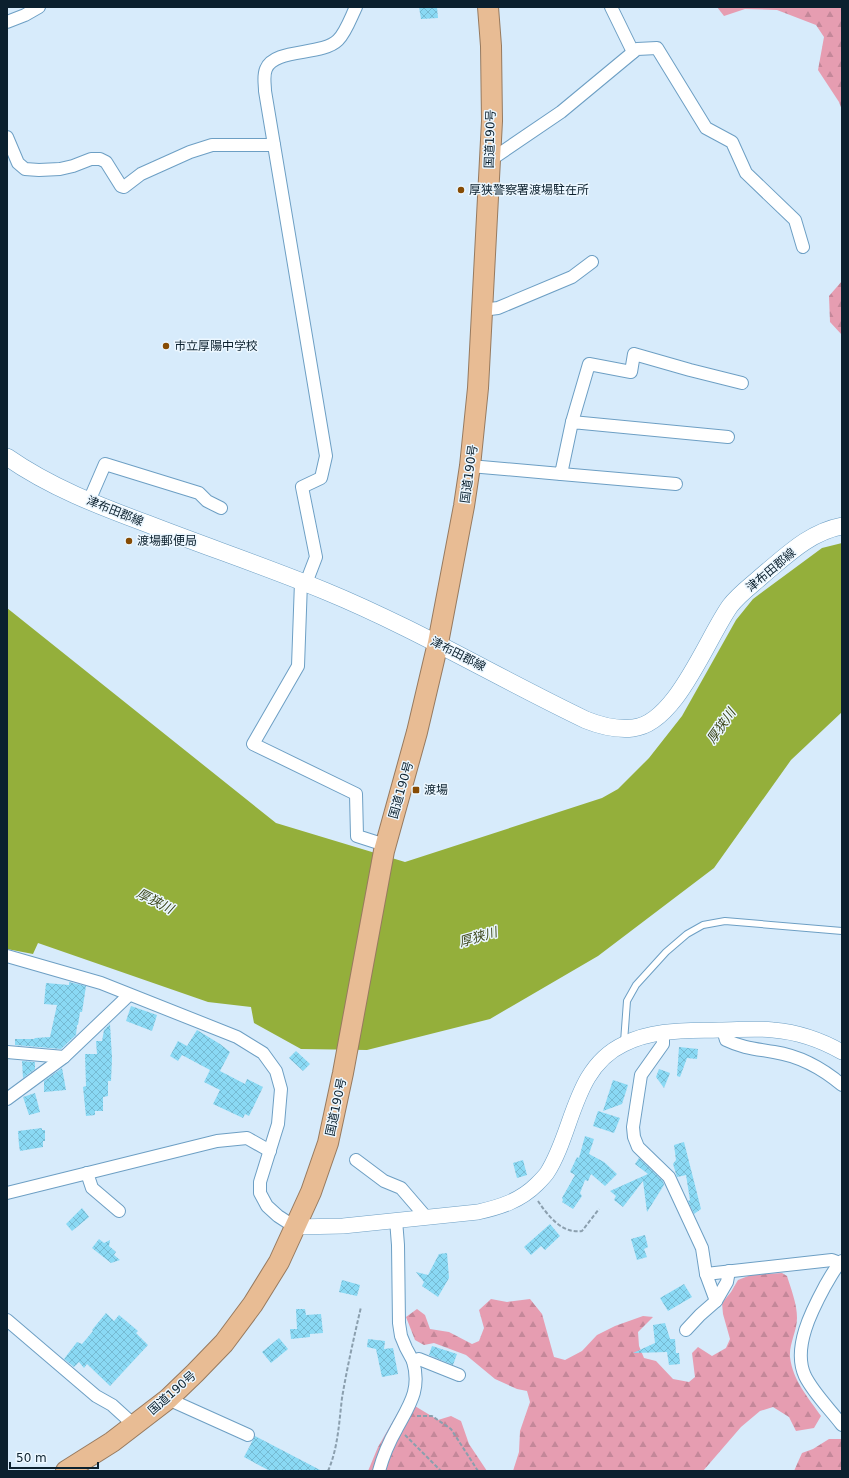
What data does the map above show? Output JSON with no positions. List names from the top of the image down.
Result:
{
  "streets": {
    "highway": ["国道190号"],
    "main road": ["津布田郡線"]
  },
  "crossings": [
    ["国道190号", "津布田郡線"]
  ],
  "water": ["厚狭川"],
  "places": {
    "other": ["厚狭警察署渡場駐在所", "市立厚陽中学校", "渡場郵便局"],
    "transit": ["渡場"]
  },
  "scale_bar": "50 m"
}
